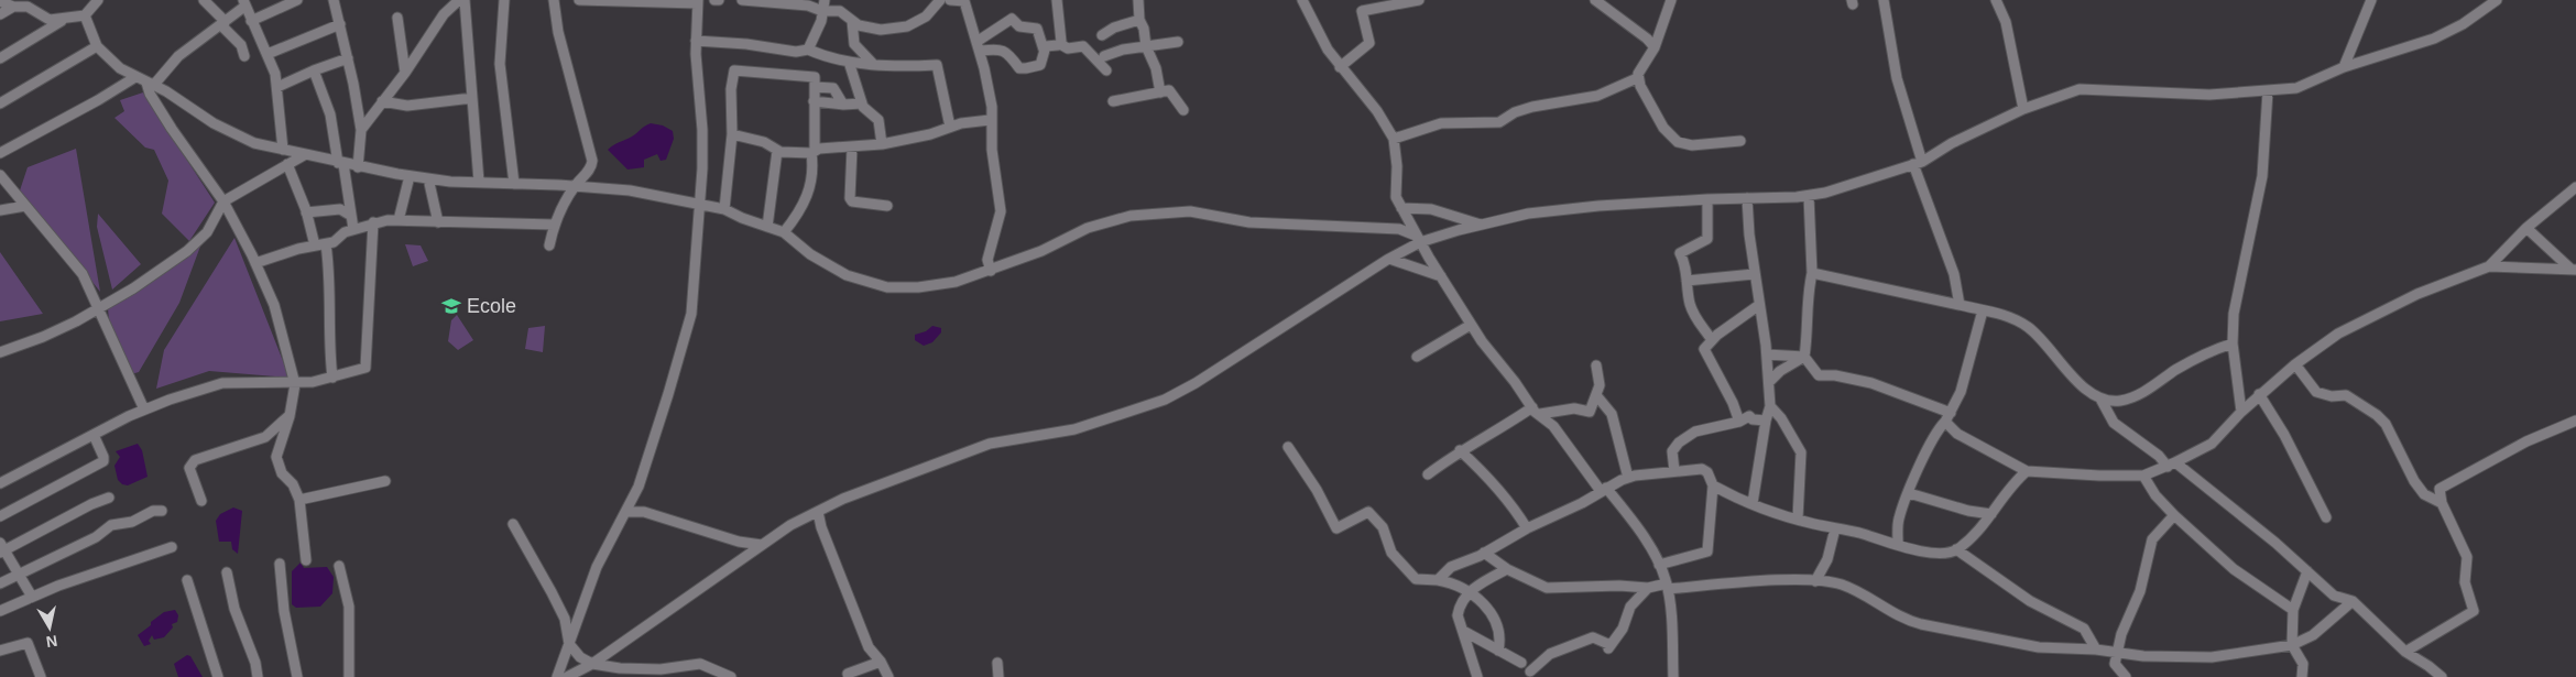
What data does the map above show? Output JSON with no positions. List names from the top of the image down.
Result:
{
  "places": {
    "school or university": ["Ecole"]
  },
  "north": "bottom"
}
